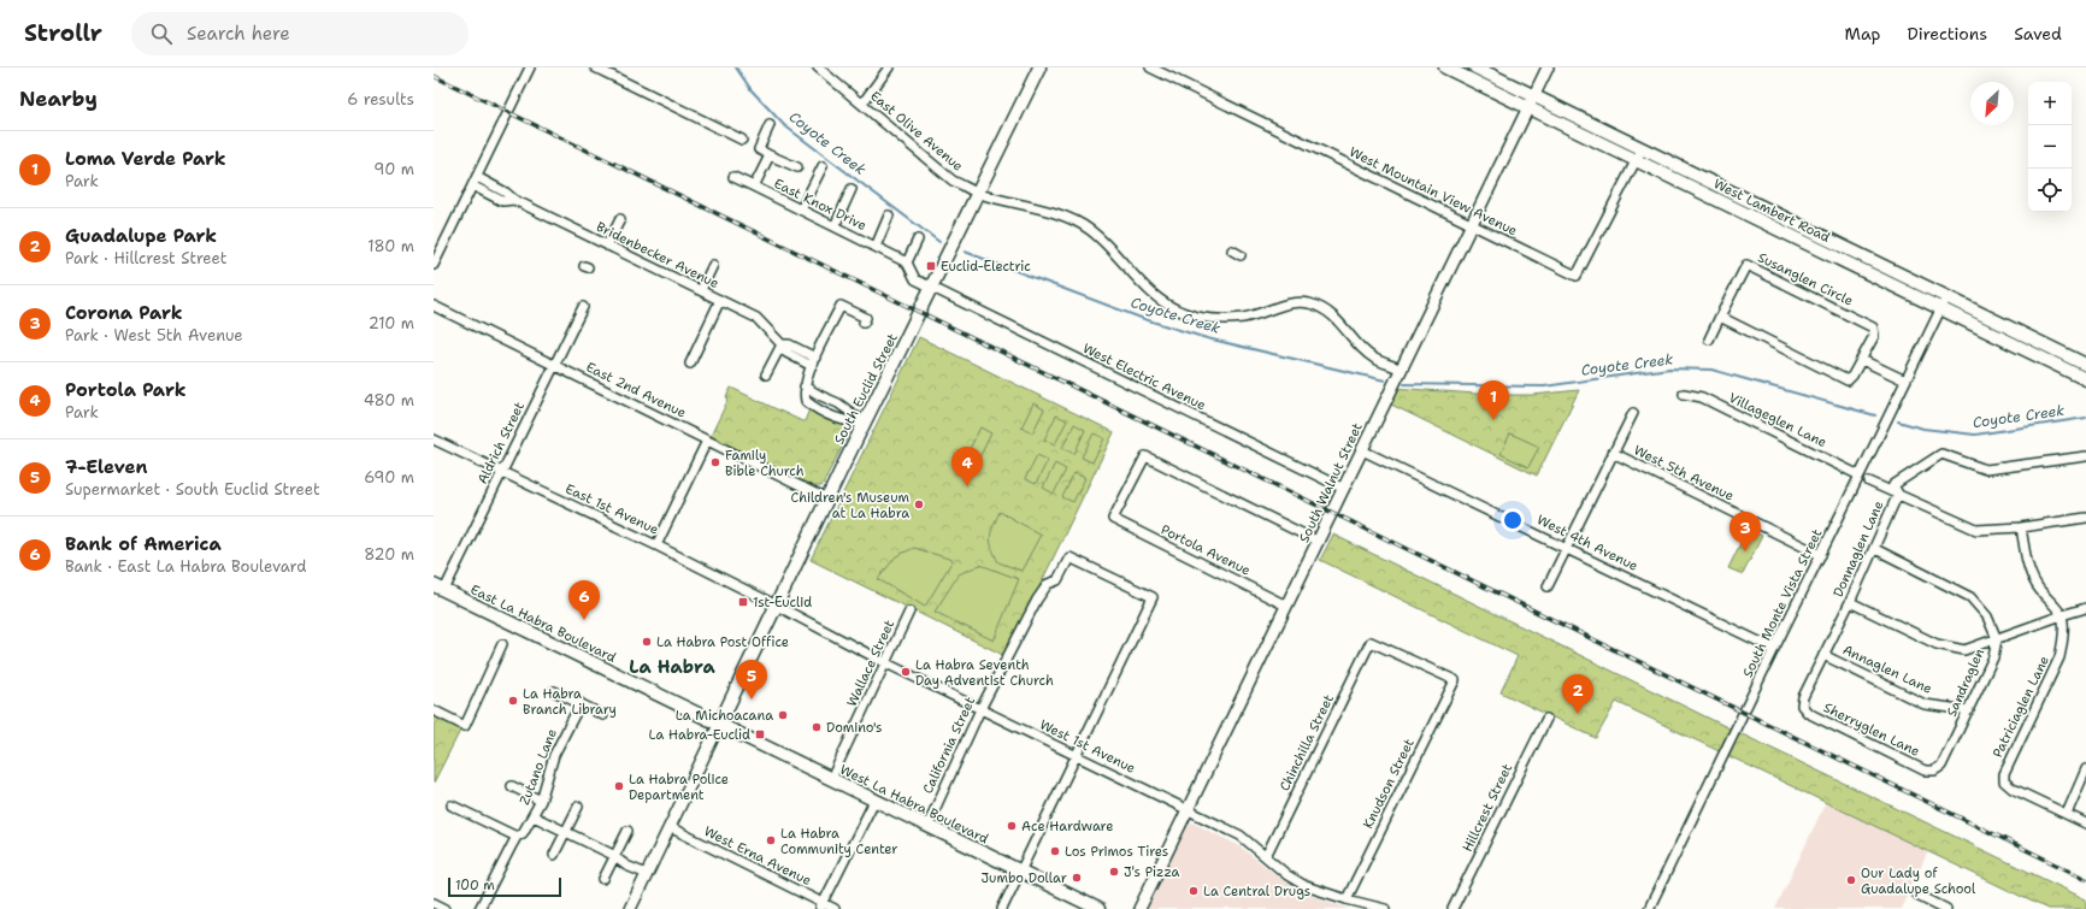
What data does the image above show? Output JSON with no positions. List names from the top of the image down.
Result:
{
  "streets": {
    "main road": [
      "West Lambert Road",
      "South Euclid Street",
      "East La Habra Boulevard",
      "West La Habra Boulevard"
    ],
    "street": [
      "East Olive Avenue",
      "West Mountain View Avenue",
      "East Knox Drive",
      "Bridenbecker Avenue",
      "Susanglen Circle",
      "West Electric Avenue",
      "East 2nd Avenue",
      "Villageglen Lane",
      "Aldrich Street",
      "West 5th Avenue",
      "South Walnut Street",
      "East 1st Avenue",
      "West 4th Avenue",
      "Donnaglen Lane",
      "Portola Avenue",
      "South Monte Vista Street",
      "Wallace Street",
      "Annaglen Lane",
      "Sandraglen",
      "Patriciaglen Lane",
      "Sherryglen Lane",
      "Chinchilla Street",
      "California Street",
      "West 1st Avenue",
      "Zutano Lane",
      "Knudson Street",
      "Hillcrest Street",
      "West Erna Avenue"
    ]
  },
  "crossings": [
    ["East Olive Avenue", "South Euclid Street"],
    ["East Olive Avenue", "South Walnut Street"],
    ["West Mountain View Avenue", "West Lambert Road"],
    ["West Mountain View Avenue", "South Walnut Street"],
    ["East Knox Drive", "West Electric Avenue"],
    ["East Knox Drive", "South Euclid Street"],
    ["West Lambert Road", "South Walnut Street"],
    ["West Lambert Road", "South Monte Vista Street"],
    ["West Electric Avenue", "South Euclid Street"],
    ["West Electric Avenue", "South Walnut Street"],
    ["South Euclid Street", "East 2nd Avenue"],
    ["South Euclid Street", "East 1st Avenue"],
    ["South Euclid Street", "East La Habra Boulevard"],
    ["South Euclid Street", "West 1st Avenue"],
    ["South Euclid Street", "West La Habra Boulevard"],
    ["East 2nd Avenue", "Aldrich Street"],
    ["Villageglen Lane", "South Monte Vista Street"],
    ["Aldrich Street", "East 1st Avenue"],
    ["Aldrich Street", "East La Habra Boulevard"],
    ["West 5th Avenue", "South Monte Vista Street"],
    ["South Walnut Street", "West 4th Avenue"],
    ["South Walnut Street", "Portola Avenue"],
    ["South Walnut Street", "West 1st Avenue"],
    ["East 1st Avenue", "West 1st Avenue"],
    ["West 4th Avenue", "South Monte Vista Street"],
    ["Donnaglen Lane", "Annaglen Lane"],
    ["Donnaglen Lane", "Sandraglen"],
    ["Donnaglen Lane", "Sherryglen Lane"],
    ["East La Habra Boulevard", "West La Habra Boulevard"],
    ["Wallace Street", "West 1st Avenue"],
    ["Wallace Street", "West La Habra Boulevard"],
    ["Annaglen Lane", "Sandraglen"],
    ["Sandraglen", "Sherryglen Lane"],
    ["Chinchilla Street", "West 1st Avenue"],
    ["Chinchilla Street", "Knudson Street"],
    ["California Street", "West 1st Avenue"],
    ["California Street", "West La Habra Boulevard"],
    ["West 1st Avenue", "Knudson Street"]
  ],
  "districts": ["La Habra"],
  "water": ["Coyote Creek"],
  "places": {
    "transit": ["Euclid-Electric", "1st-Euclid", "La Habra-Euclid"],
    "other": [
      "Family Bible Church",
      "Children's Museum at La Habra",
      "La Habra Post Office",
      "La Habra Seventh Day Adventist Church",
      "La Habra Branch Library",
      "La Michoacana",
      "Domino's",
      "La Habra Police Department",
      "Ace Hardware",
      "La Habra Community Center",
      "Los Primos Tires",
      "J's Pizza",
      "Jumbo Dollar",
      "Our Lady of Guadalupe School",
      "La Central Drugs"
    ]
  },
  "scale_bar": "100 m",
  "north": "bottom left",
  "page": {
    "header": "Strollr",
    "search": "Search here",
    "nav": ["Map", "Directions", "Saved"],
    "heading": ["Nearby", "6 results"],
    "map_buttons": ["+", "−"],
    "list": [
      {
        "mark": "1",
        "name": "Loma Verde Park",
        "note": "Park",
        "value": "90 m"
      },
      {
        "mark": "2",
        "name": "Guadalupe Park",
        "note": "Park · Hillcrest Street",
        "value": "180 m"
      },
      {
        "mark": "3",
        "name": "Corona Park",
        "note": "Park · West 5th Avenue",
        "value": "210 m"
      },
      {
        "mark": "4",
        "name": "Portola Park",
        "note": "Park",
        "value": "480 m"
      },
      {
        "mark": "5",
        "name": "7-Eleven",
        "note": "Supermarket · South Euclid Street",
        "value": "690 m"
      },
      {
        "mark": "6",
        "name": "Bank of America",
        "note": "Bank · East La Habra Boulevard",
        "value": "820 m"
      }
    ],
    "pins": [
      "1",
      "4",
      "3",
      "6",
      "5",
      "2"
    ],
    "scale": "100 m"
  }
}
